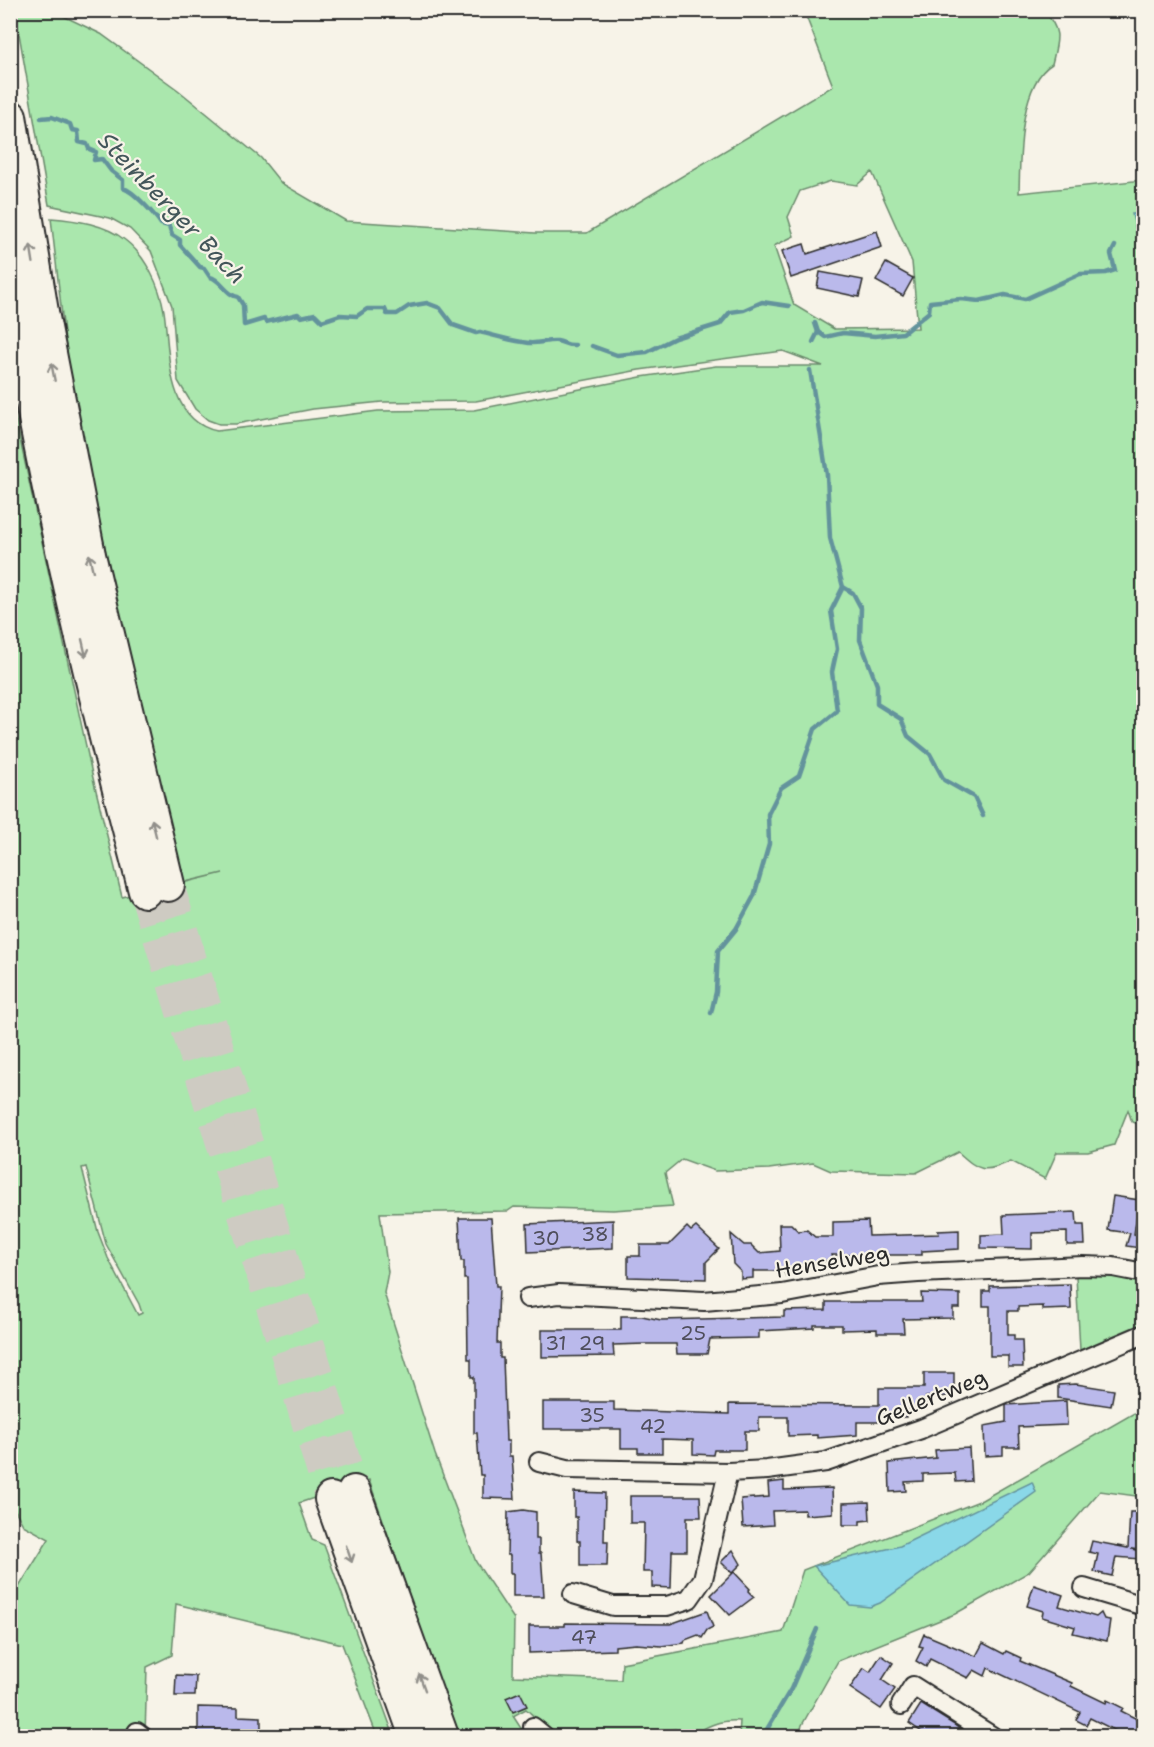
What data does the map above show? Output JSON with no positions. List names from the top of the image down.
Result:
{
  "streets": {
    "street": ["Henselweg", "Gellertweg"]
  },
  "water": ["Steinberger Bach"],
  "house_numbers": [
    "38",
    "30",
    "25",
    "31",
    "29",
    "35",
    "42",
    "47"
  ]
}
